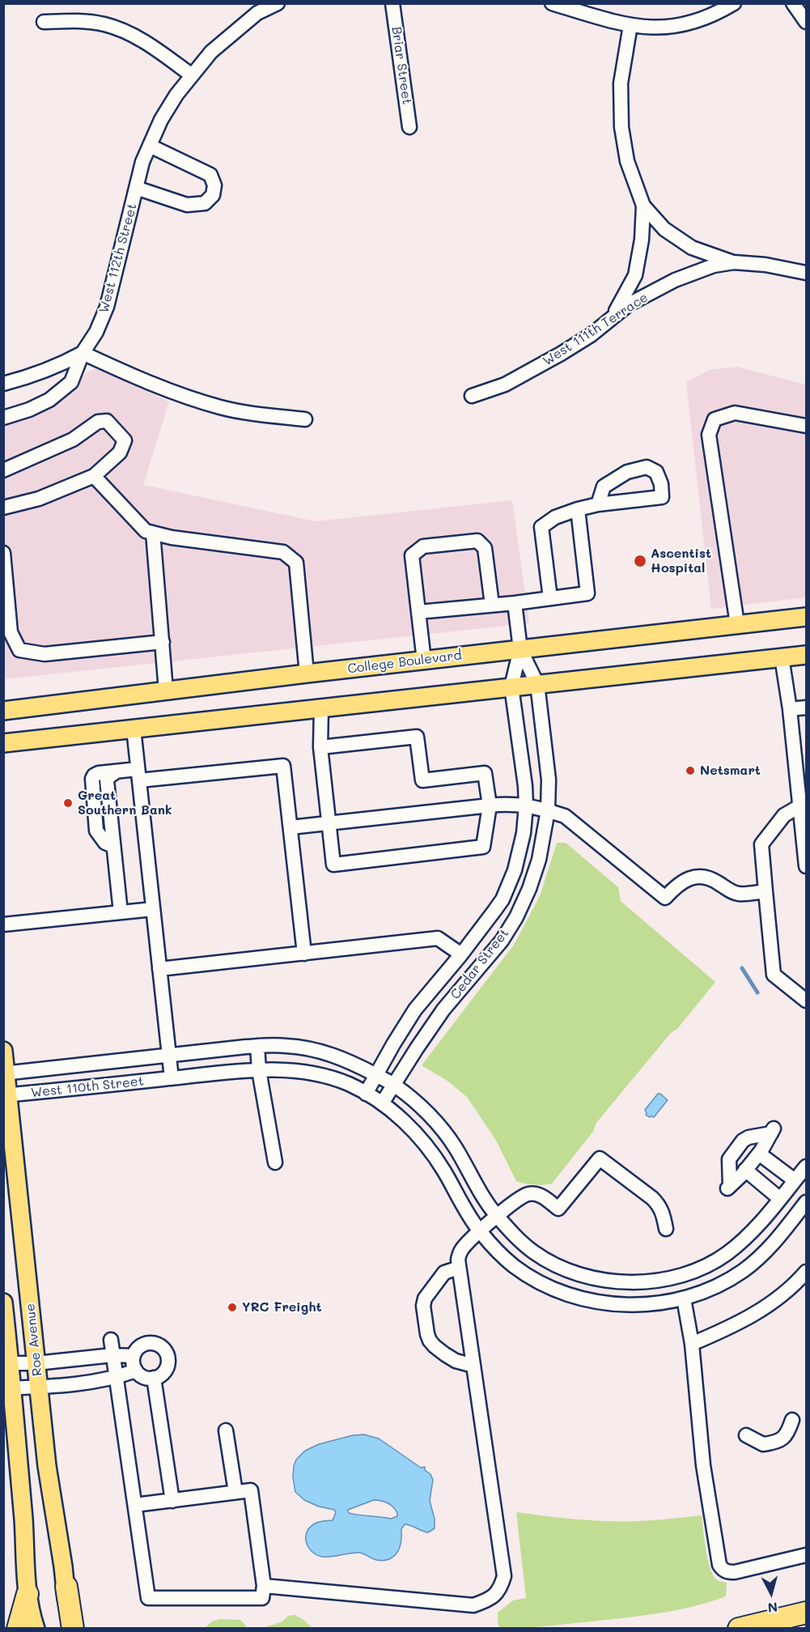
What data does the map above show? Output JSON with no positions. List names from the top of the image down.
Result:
{
  "streets": {
    "main road": ["College Boulevard", "Roe Avenue"],
    "street": [
      "Briar Street",
      "West 112th Street",
      "West 111th Terrace",
      "Cedar Street",
      "West 110th Street"
    ]
  },
  "crossings": [
    ["College Boulevard", "Cedar Street"],
    ["Cedar Street", "West 110th Street"],
    ["West 110th Street", "Roe Avenue"]
  ],
  "places": [
    "Ascentist Hospital",
    "Netsmart",
    "Great Southern Bank",
    "YRC Freight"
  ],
  "north": "bottom"
}
